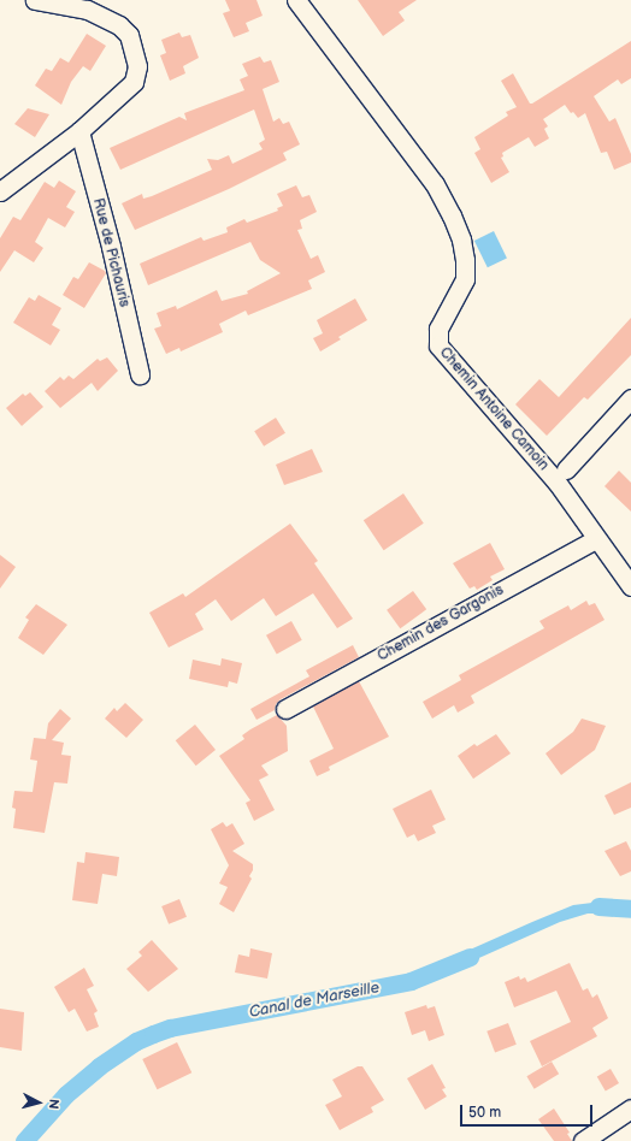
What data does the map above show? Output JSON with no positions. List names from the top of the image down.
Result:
{
  "streets": {
    "street": ["Rue de Pichauris", "Chemin Antoine Camoin", "Chemin des Gargonis"]
  },
  "crossings": [
    ["Chemin Antoine Camoin", "Chemin des Gargonis"]
  ],
  "water": ["Canal de Marseille"],
  "scale_bar": "50 m",
  "north": "right"
}
